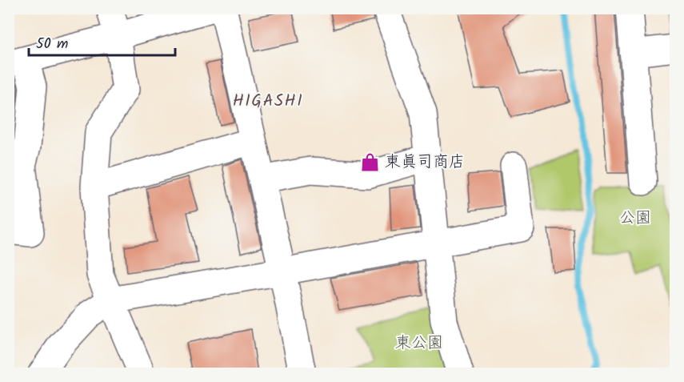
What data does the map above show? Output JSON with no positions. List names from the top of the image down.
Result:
{
  "districts": ["HIGASHI"],
  "parks": ["公園", "東公園"],
  "places": {
    "shop": ["東眞司商店"]
  },
  "scale_bar": "50 m"
}
